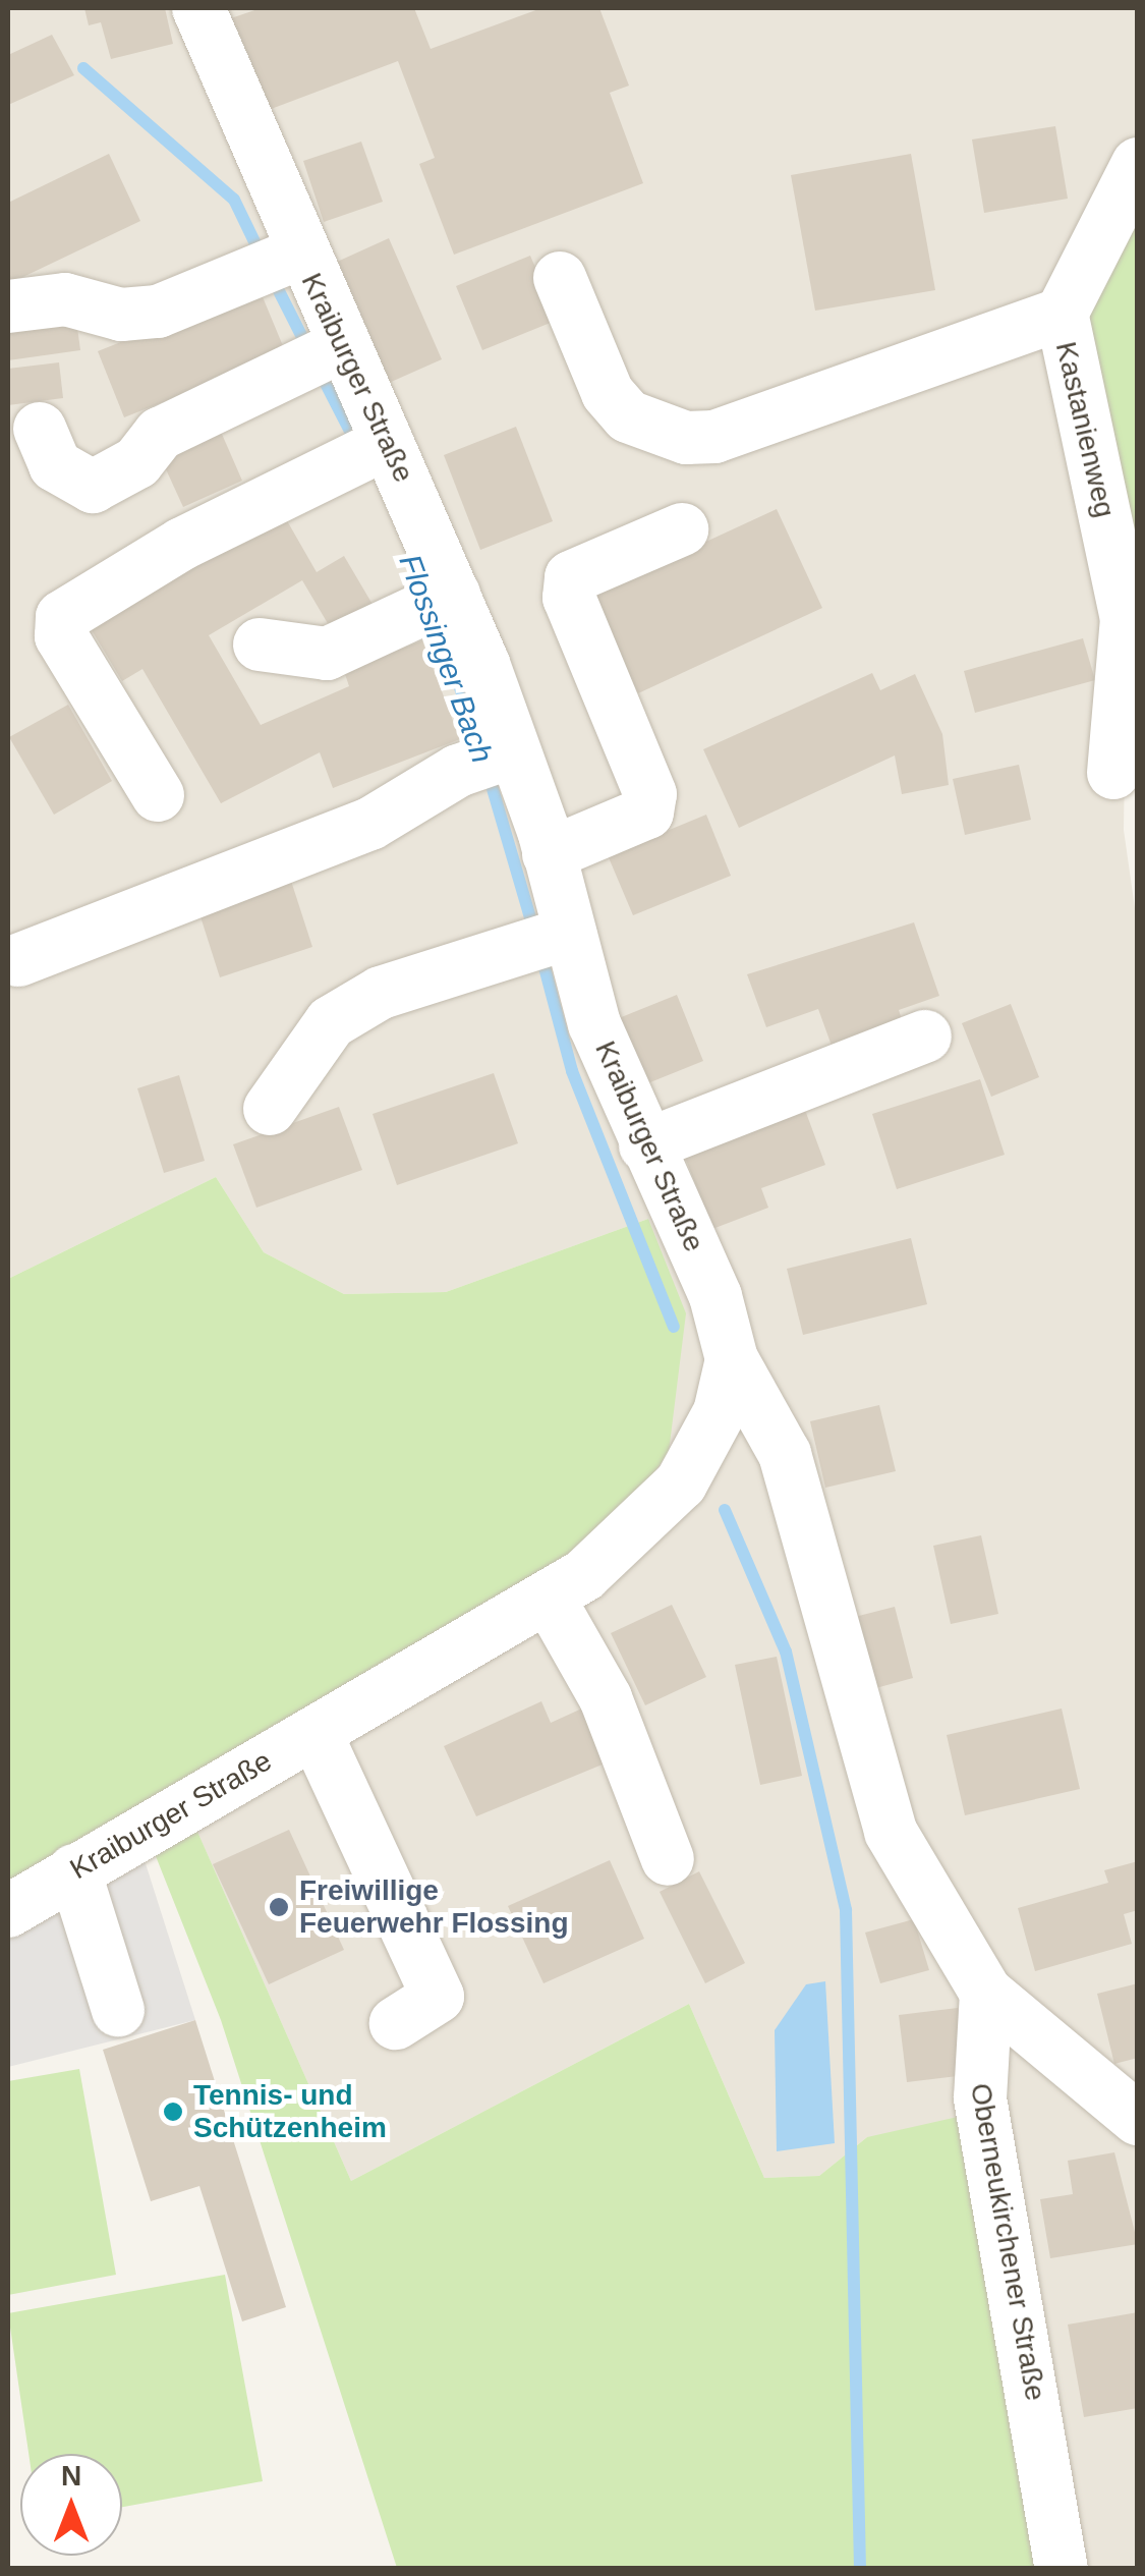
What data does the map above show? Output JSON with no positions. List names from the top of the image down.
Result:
{
  "streets": {
    "street": ["Kraiburger Straße", "Kastanienweg", "Oberneukirchener Straße"]
  },
  "water": ["Flossinger Bach"],
  "places": ["Freiwillige Feuerwehr Flossing", "Tennis- und Schützenheim"],
  "north": "top"
}
